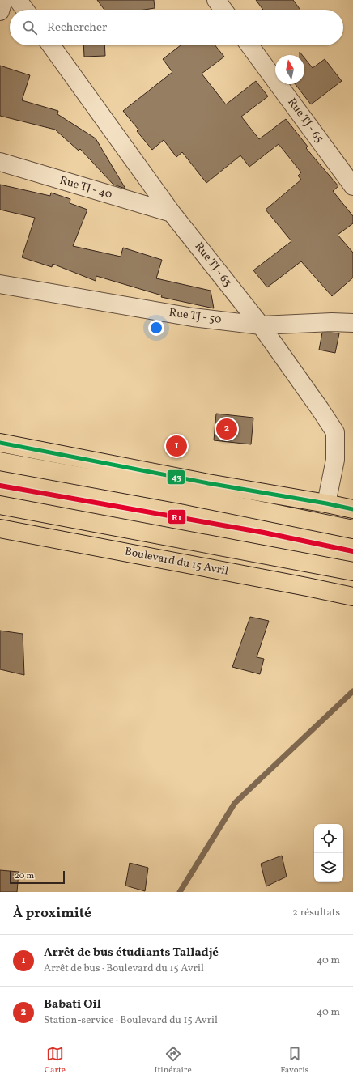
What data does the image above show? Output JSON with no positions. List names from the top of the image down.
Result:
{
  "streets": {
    "main road": ["Boulevard du 15 Avril"],
    "street": [
      "Rue TJ - 65",
      "Rue TJ - 40",
      "Rue TJ - 63",
      "Rue TJ - 50"
    ]
  },
  "crossings": [
    ["Rue TJ - 40", "Rue TJ - 63"],
    ["Rue TJ - 63", "Rue TJ - 50"]
  ],
  "lines": ["transit line 43", "transit line R1"],
  "scale_bar": "20 m",
  "north": "top",
  "page": {
    "search": "Rechercher",
    "pins": ["2", "1"],
    "scale": "20 m",
    "heading": ["À proximité", "2 résultats"],
    "list": [
      {
        "mark": "1",
        "name": "Arrêt de bus étudiants Talladjé",
        "note": "Arrêt de bus · Boulevard du 15 Avril",
        "value": "40 m"
      },
      {
        "mark": "2",
        "name": "Babati Oil",
        "note": "Station-service · Boulevard du 15 Avril",
        "value": "40 m"
      }
    ],
    "nav": ["Carte", "Itinéraire", "Favoris"]
  }
}
